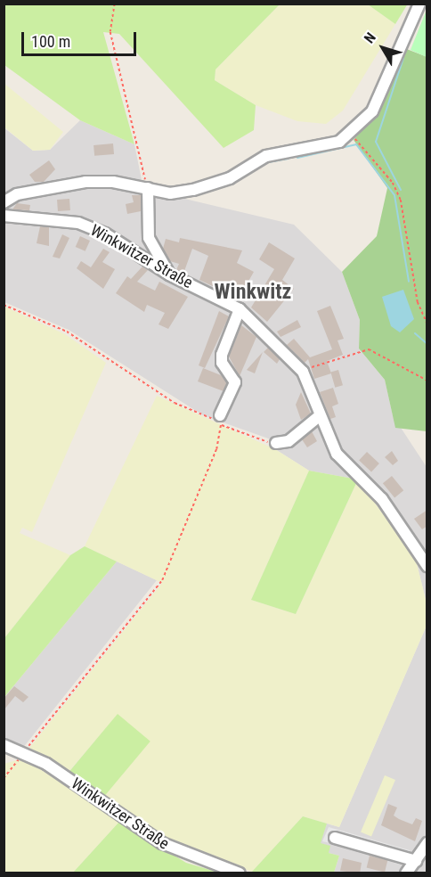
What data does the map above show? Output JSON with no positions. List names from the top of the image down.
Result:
{
  "streets": {
    "street": ["Winkwitzer Straße"]
  },
  "districts": ["Winkwitz"],
  "scale_bar": "100 m",
  "north": "top left"
}
